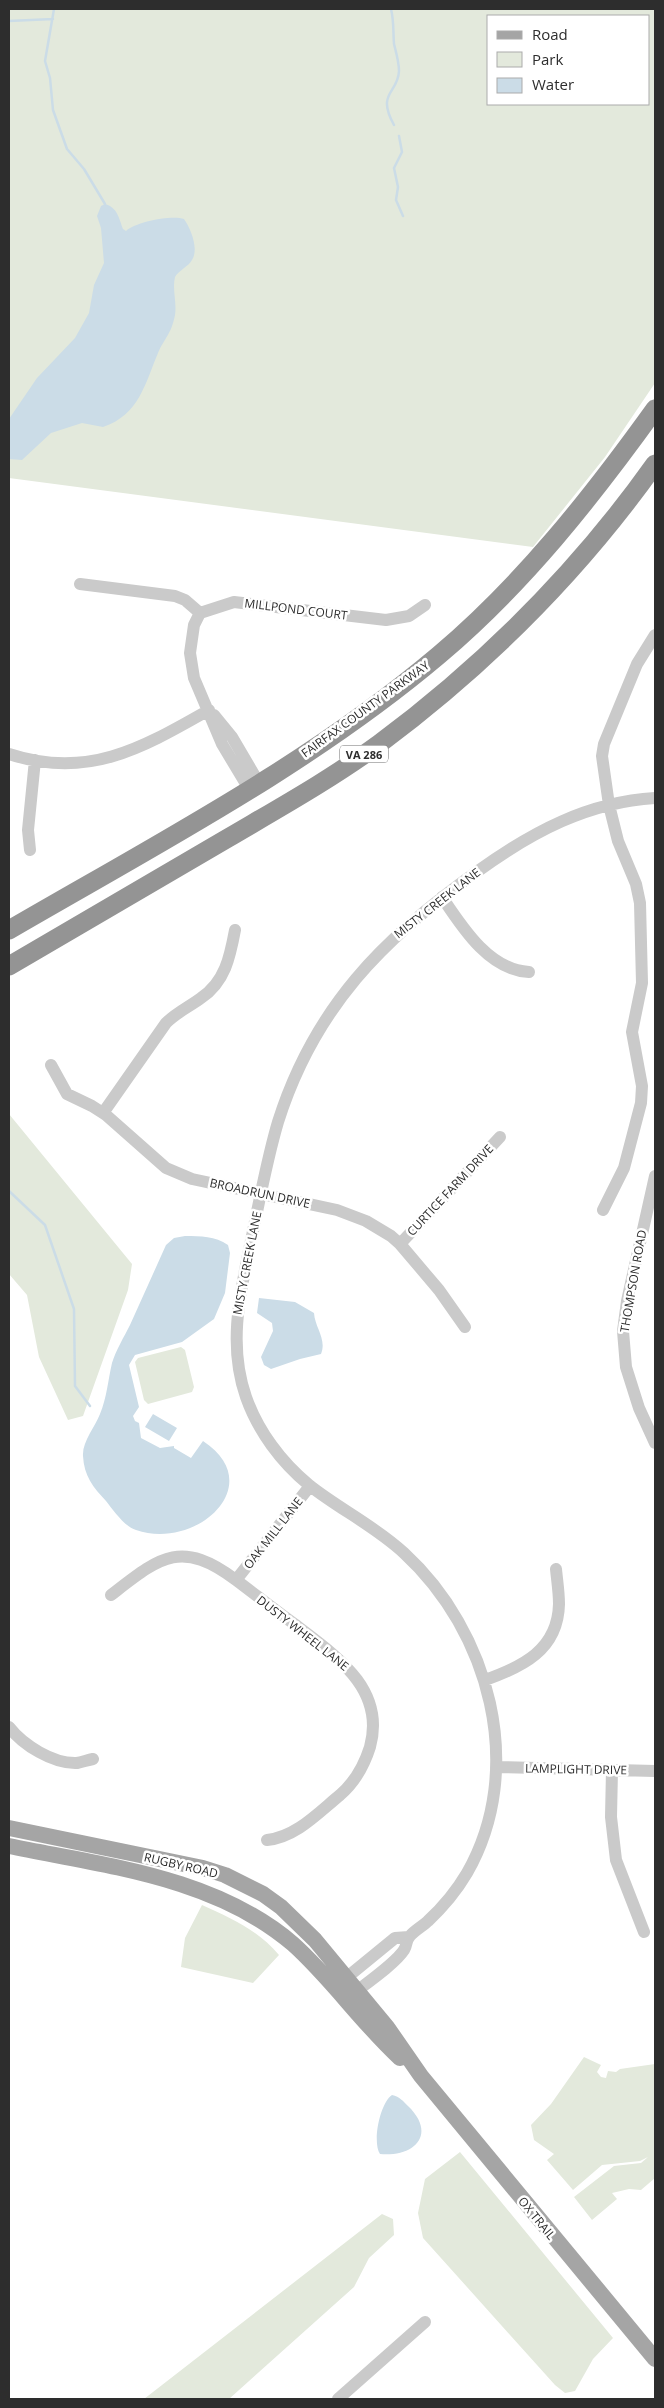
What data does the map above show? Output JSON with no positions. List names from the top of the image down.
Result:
{
  "streets": {
    "highway": ["FAIRFAX COUNTY PARKWAY", "VA 286"],
    "main road": ["RUGBY ROAD", "OX TRAIL"],
    "street": [
      "MILLPOND COURT",
      "MISTY CREEK LANE",
      "CURTICE FARM DRIVE",
      "BROADRUN DRIVE",
      "THOMPSON ROAD",
      "OAK MILL LANE",
      "DUSTY WHEEL LANE",
      "LAMPLIGHT DRIVE"
    ]
  },
  "crossings": [
    ["MISTY CREEK LANE", "BROADRUN DRIVE"],
    ["MISTY CREEK LANE", "OAK MILL LANE"],
    ["MISTY CREEK LANE", "LAMPLIGHT DRIVE"],
    ["MISTY CREEK LANE", "RUGBY ROAD"],
    ["MISTY CREEK LANE", "OX TRAIL"],
    ["CURTICE FARM DRIVE", "BROADRUN DRIVE"],
    ["OAK MILL LANE", "DUSTY WHEEL LANE"],
    ["RUGBY ROAD", "OX TRAIL"]
  ],
  "legend": ["Road", "Park", "Water"]
}
